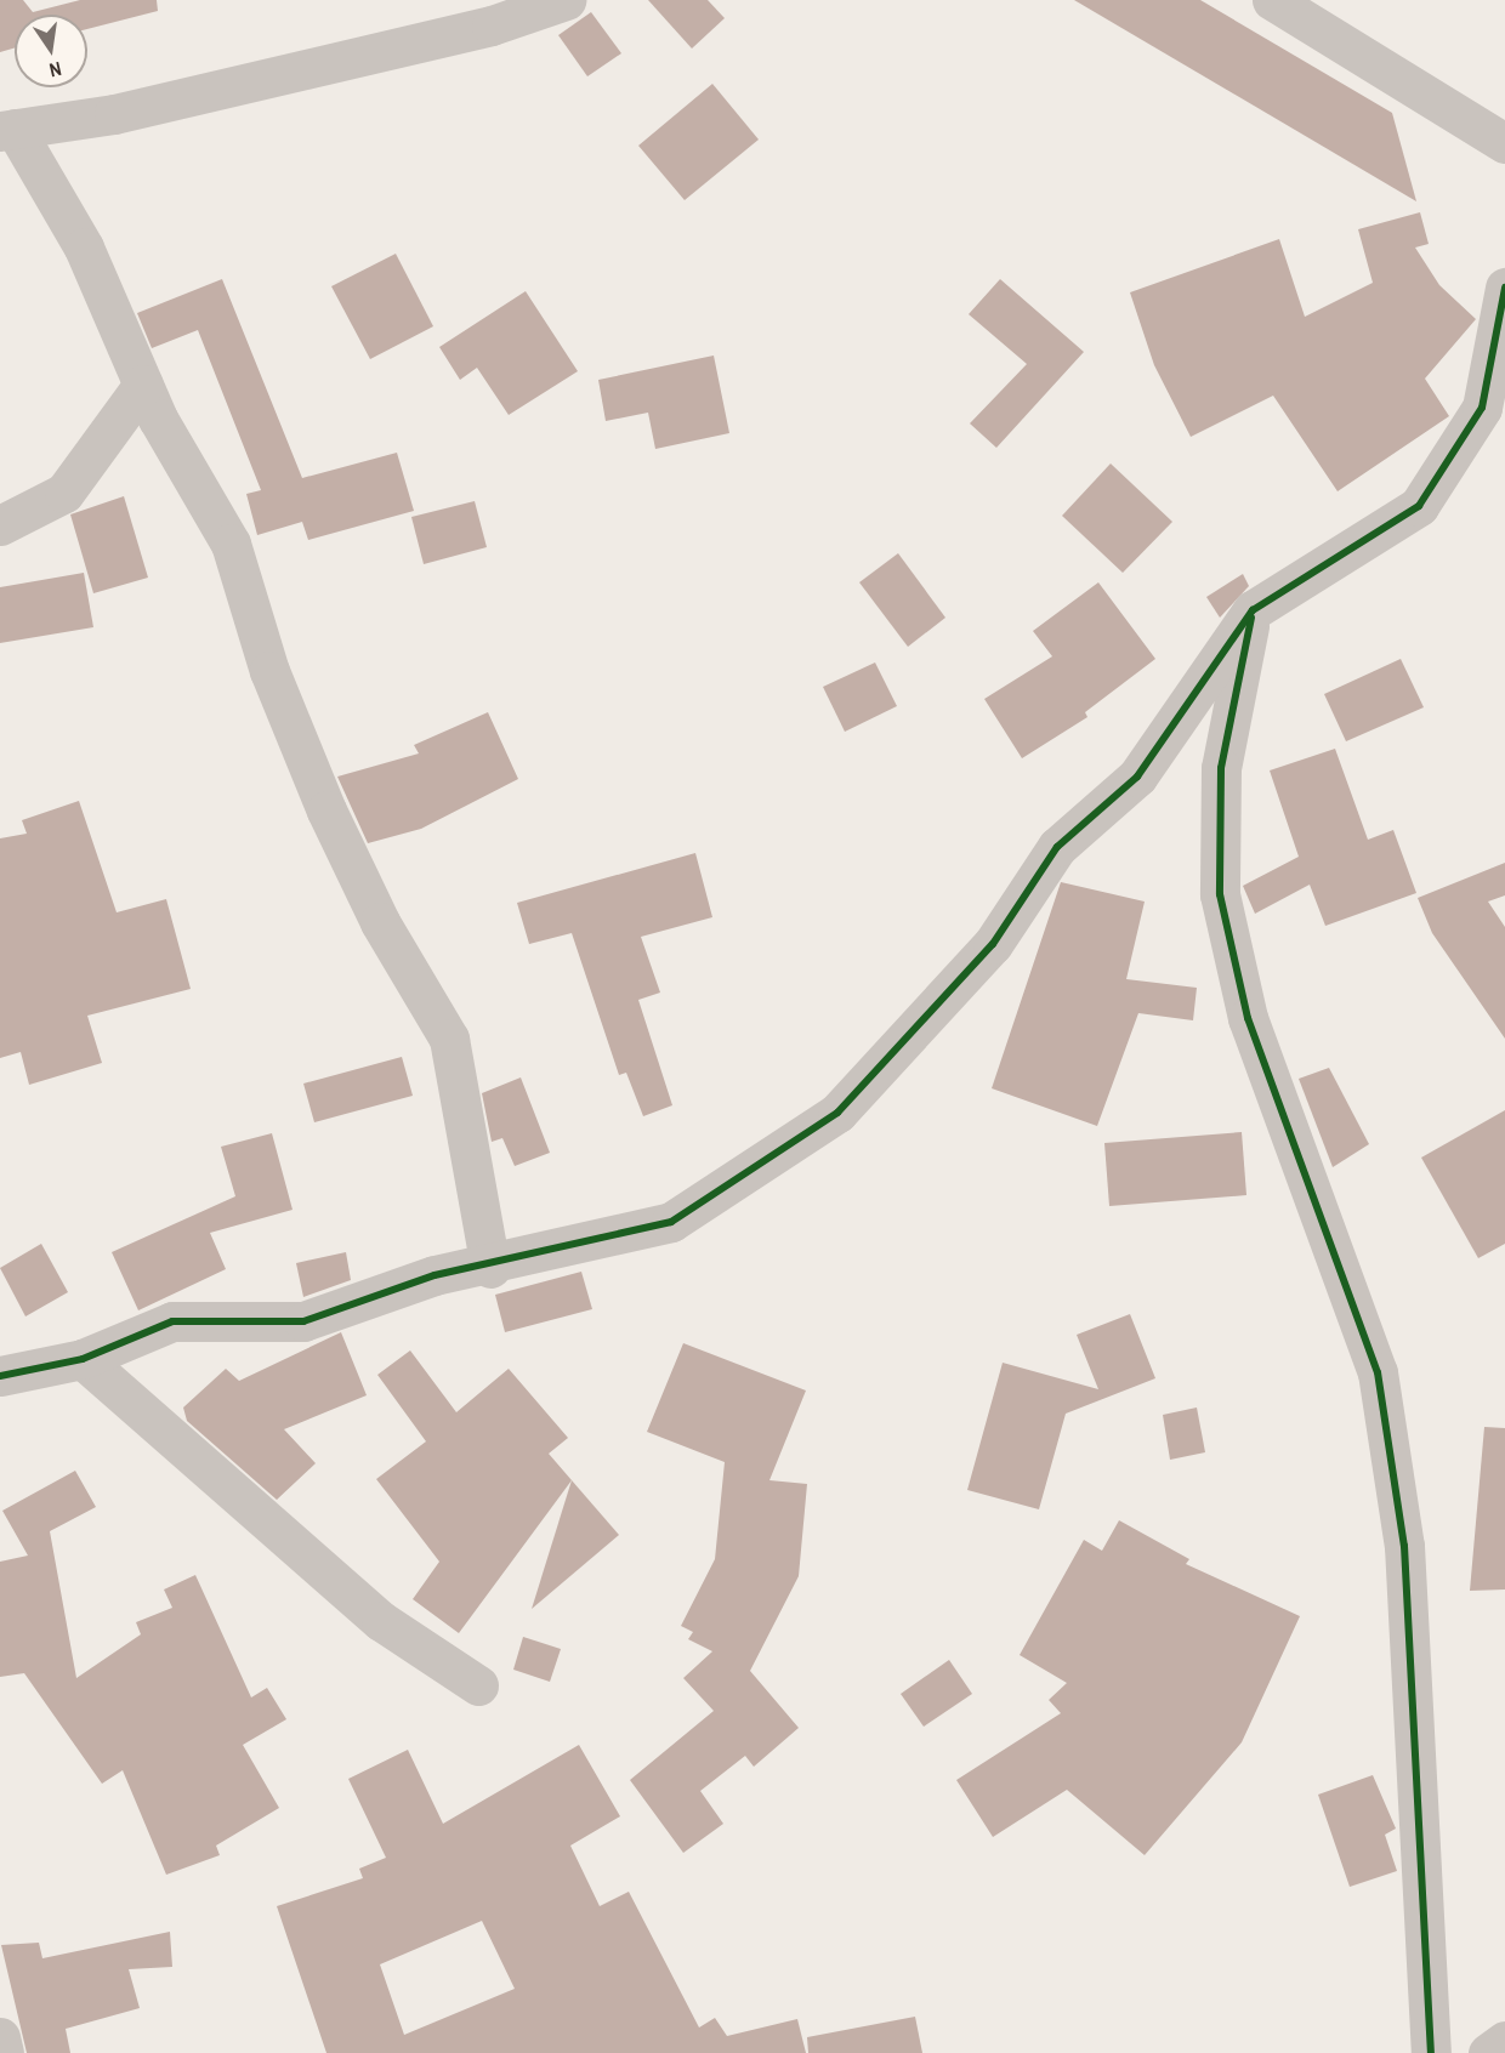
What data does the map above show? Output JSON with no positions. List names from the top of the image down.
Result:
{
  "north": "bottom"
}
